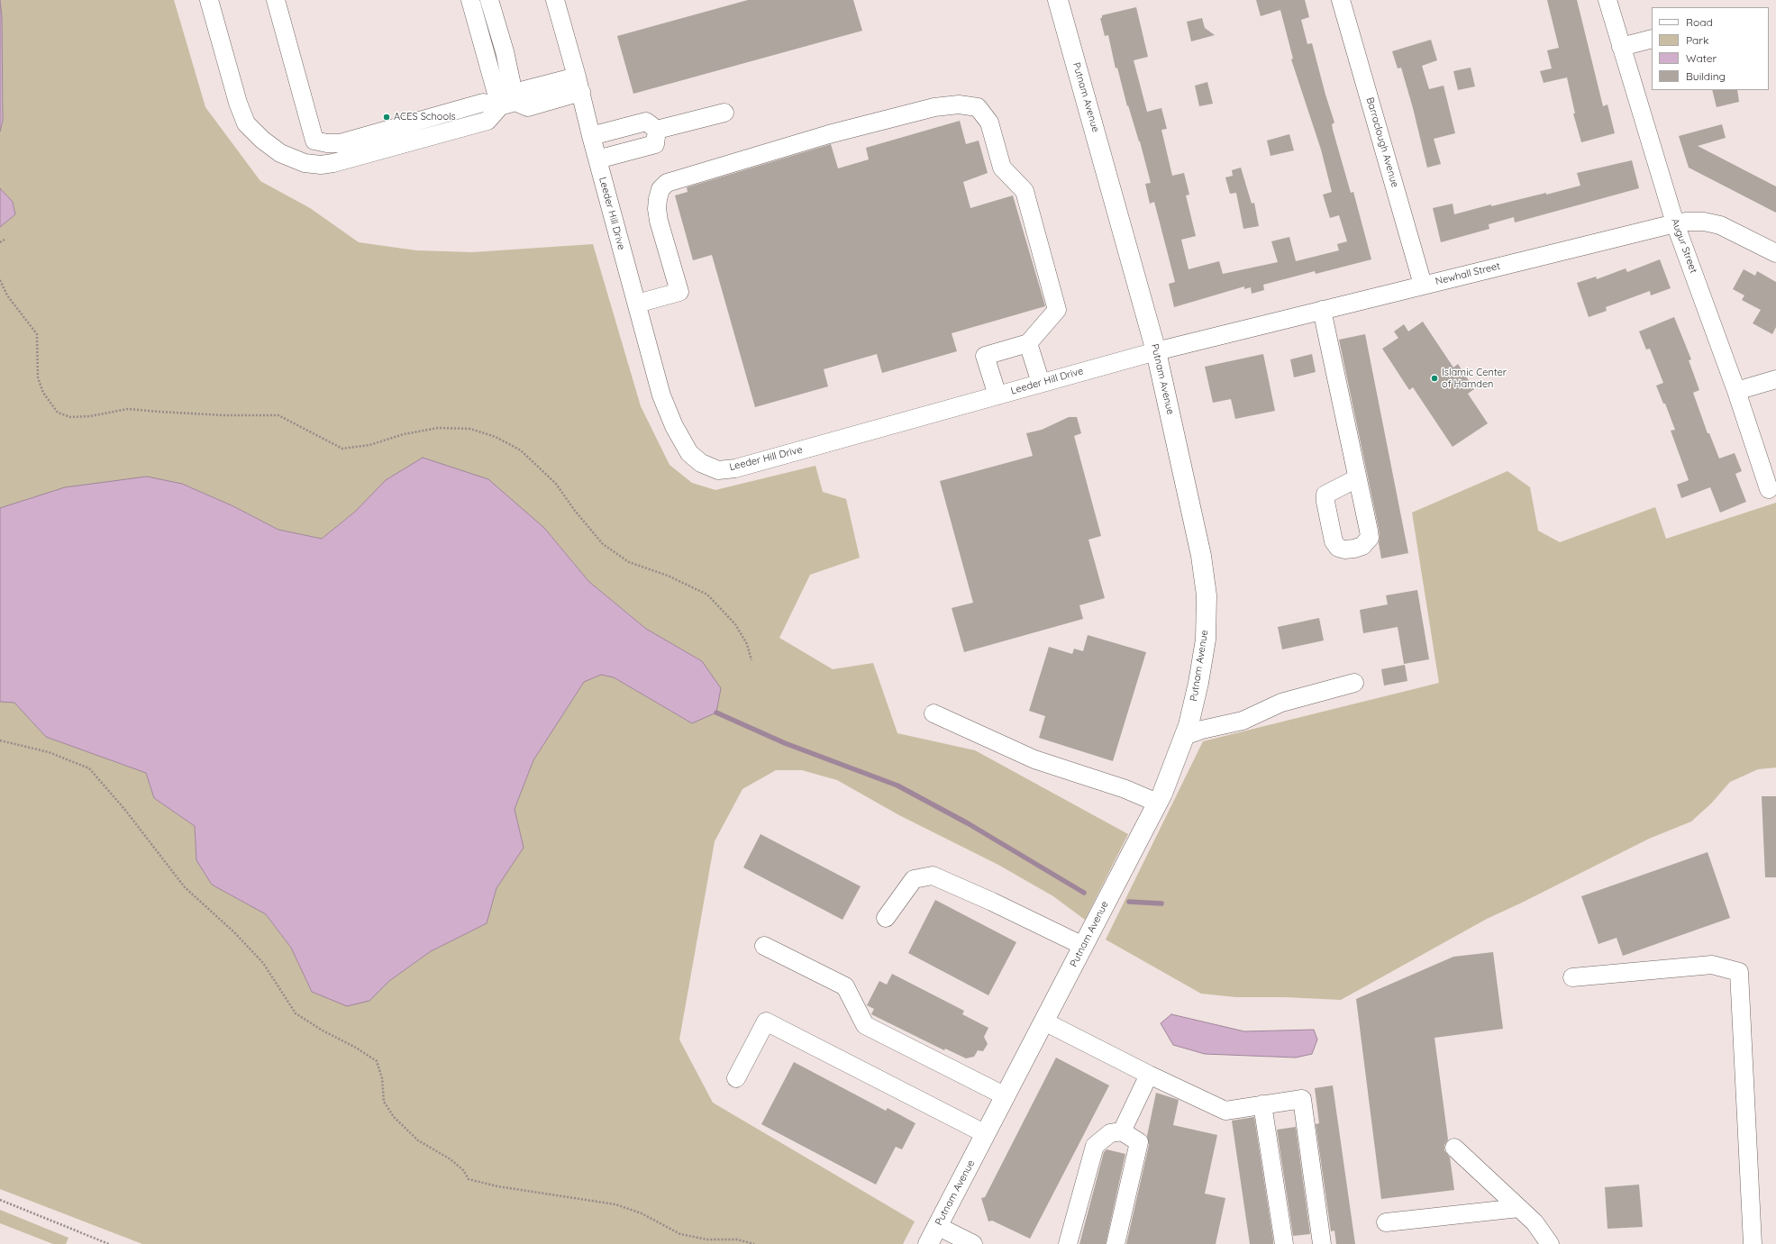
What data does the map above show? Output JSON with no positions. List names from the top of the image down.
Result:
{
  "streets": {
    "main road": ["Putnam Avenue"],
    "street": [
      "Barraclough Avenue",
      "Leeder Hill Drive",
      "Augur Street",
      "Newhall Street"
    ]
  },
  "crossings": [
    ["Putnam Avenue", "Leeder Hill Drive"],
    ["Putnam Avenue", "Newhall Street"],
    ["Barraclough Avenue", "Newhall Street"],
    ["Leeder Hill Drive", "Newhall Street"],
    ["Augur Street", "Newhall Street"]
  ],
  "places": ["ACES Schools", "Islamic Center of Hamden"],
  "legend": [
    "Road",
    "Park",
    "Water",
    "Building"
  ]
}
